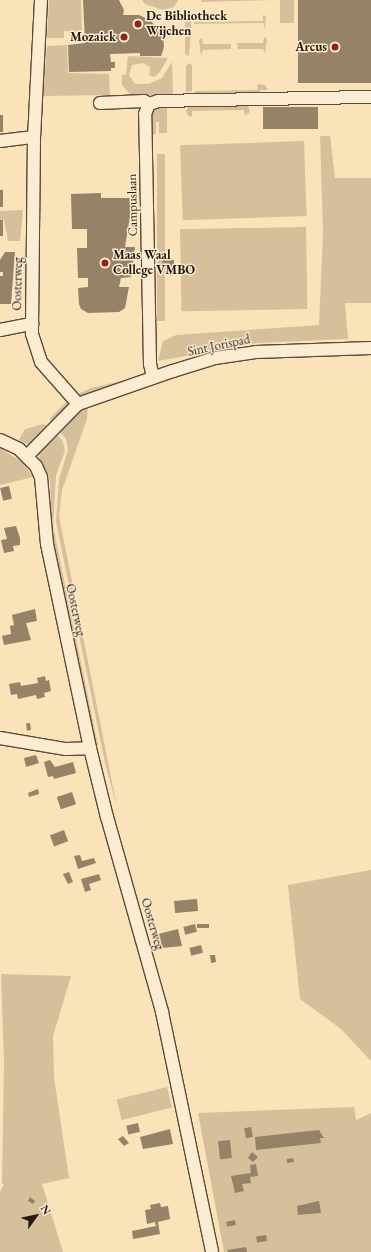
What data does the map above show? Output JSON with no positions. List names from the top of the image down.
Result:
{
  "streets": {
    "street": ["Campuslaan", "Oosterweg", "Sint Jorispad"]
  },
  "crossings": [
    ["Campuslaan", "Sint Jorispad"],
    ["Oosterweg", "Sint Jorispad"]
  ],
  "places": [
    "De Bibliotheek Wijchen",
    "Mozaiek",
    "Arcus",
    "Maas Waal College VMBO"
  ],
  "north": "top right"
}
